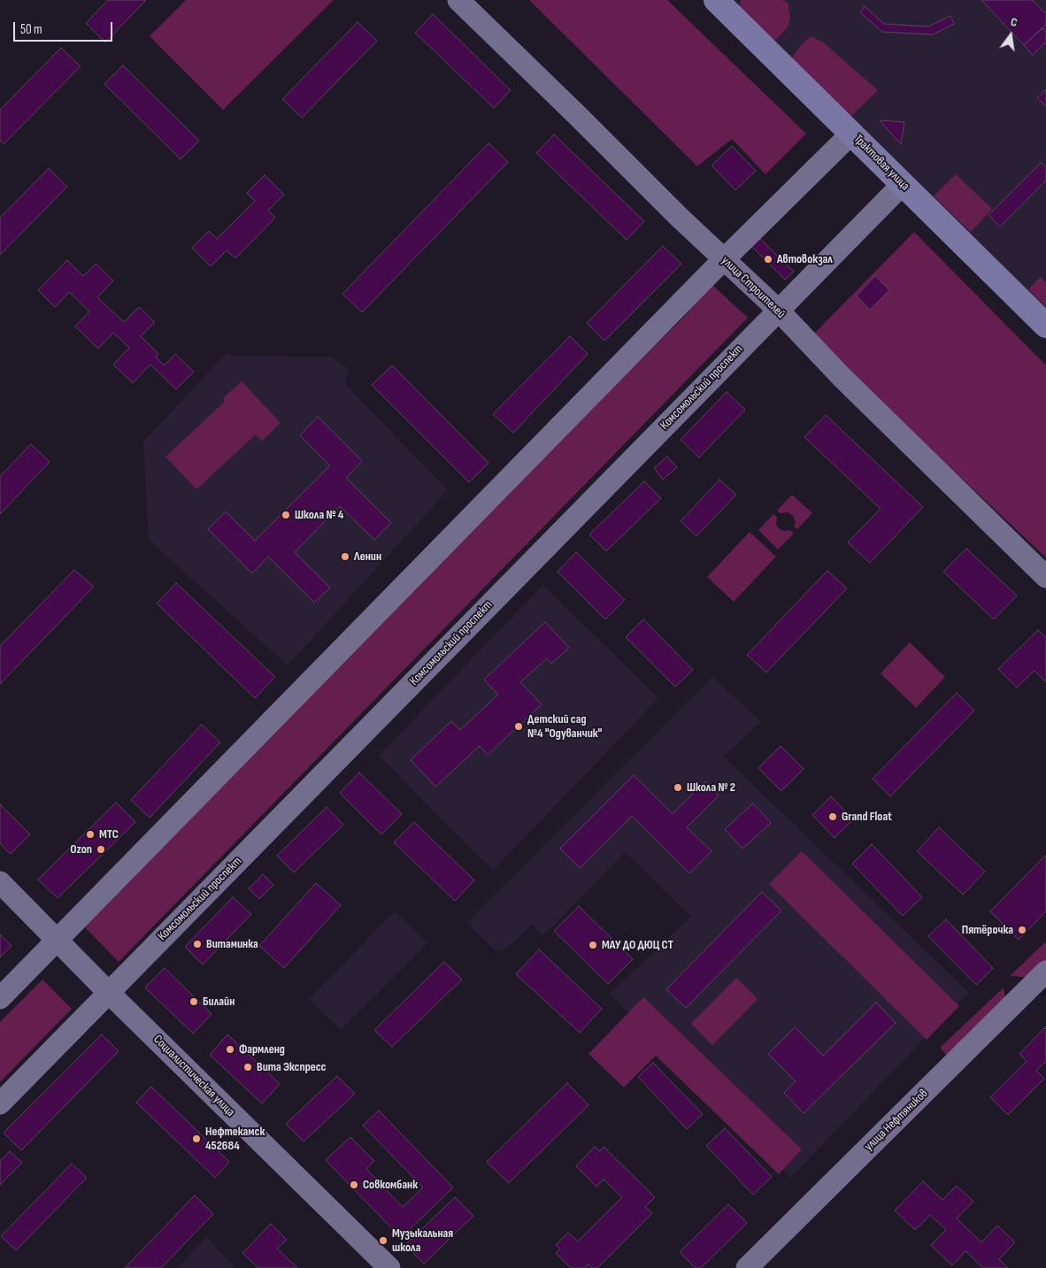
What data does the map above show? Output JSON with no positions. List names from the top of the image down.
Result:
{
  "streets": {
    "main road": [
      "Трактовая улица",
      "улица Строителей",
      "Комсомольский проспект",
      "Социалистическая улица",
      "улица Нефтяников"
    ]
  },
  "crossings": [
    ["Трактовая улица", "Комсомольский проспект"],
    ["улица Строителей", "Комсомольский проспект"],
    ["Комсомольский проспект", "Социалистическая улица"]
  ],
  "places": [
    "Автовокзал",
    "Школа № 4",
    "Ленин",
    "Детский сад №4 \"Одуванчик\"",
    "Школа № 2",
    "Grand Float",
    "МТС",
    "Ozon",
    "Пятёрочка",
    "Витаминка",
    "МАУ ДО ДЮЦ СТ",
    "Билайн",
    "Фармленд",
    "Вита Экспресс",
    "Нефтекамск 452684",
    "Совкомбанк",
    "Музыкальная школа"
  ],
  "scale_bar": "50 m",
  "north": "top"
}
